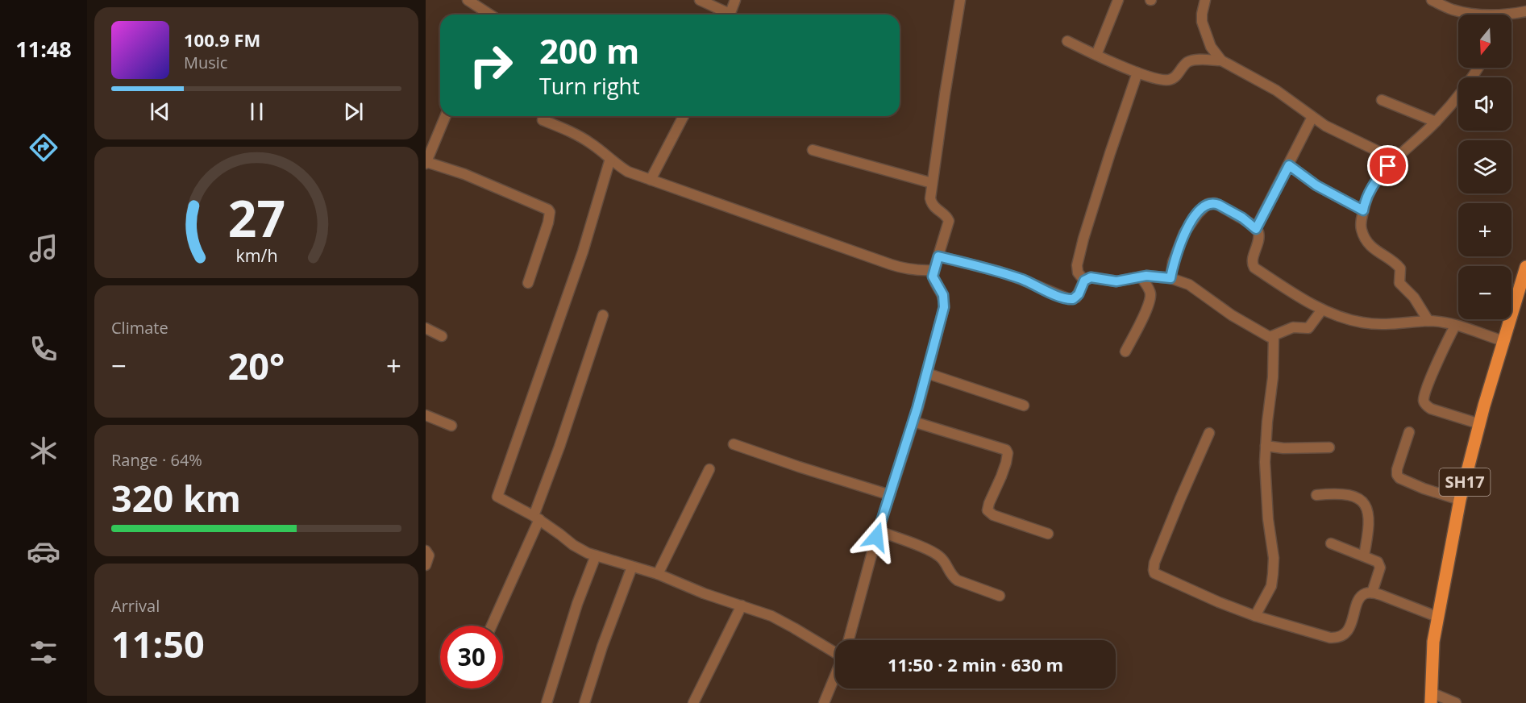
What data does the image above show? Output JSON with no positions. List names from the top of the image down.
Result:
{
  "streets": {
    "main road": ["SH17"]
  },
  "north": "bottom",
  "page": {
    "tabs": "11:48",
    "map_buttons": ["+", "−"],
    "turn": ["200 m", "Turn right"],
    "song": ["100.9 FM", "Music"],
    "tile": [
      "Climate",
      ["Range · 64%", "320 km"],
      ["Arrival", "11:50"]
    ],
    "heat": ["−", "20°", "+"],
    "limit": "30",
    "trip": "11:50 · 2 min · 630 m",
    "gauge": ["27", "km/h"]
  }
}
